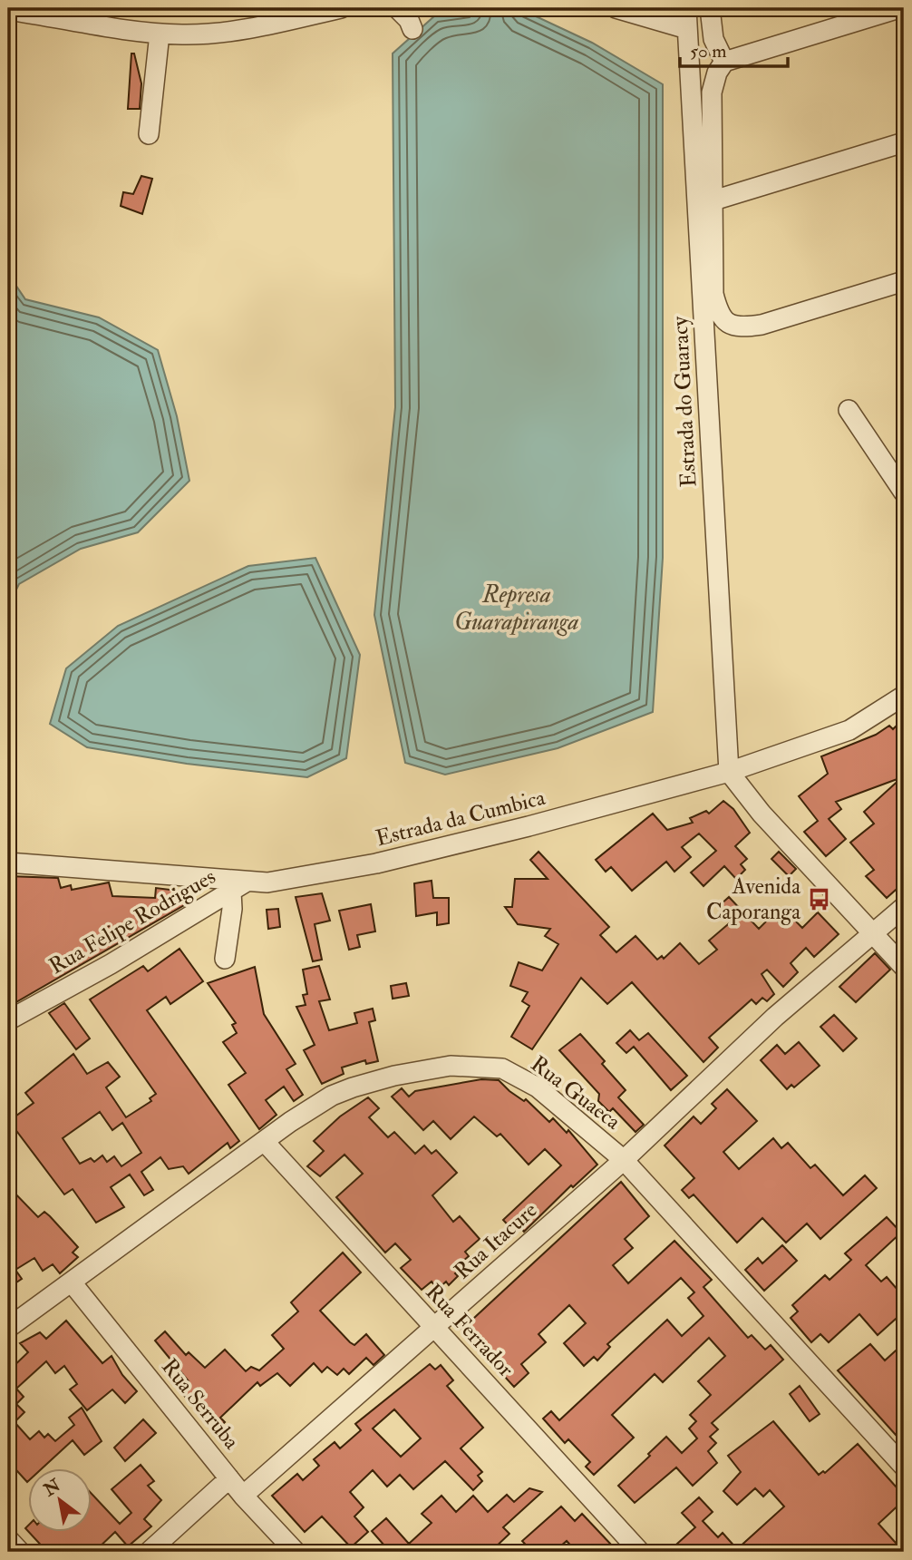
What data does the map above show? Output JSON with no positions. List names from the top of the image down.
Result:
{
  "streets": {
    "street": [
      "Estrada do Guaracy",
      "Estrada da Cumbica",
      "Rua Felipe Rodrigues",
      "Rua Guaeca",
      "Rua Itacure",
      "Rua Ferrador",
      "Rua Serruba"
    ]
  },
  "crossings": [
    ["Estrada do Guaracy", "Estrada da Cumbica"],
    ["Estrada da Cumbica", "Rua Felipe Rodrigues"],
    ["Rua Guaeca", "Rua Itacure"],
    ["Rua Guaeca", "Rua Ferrador"],
    ["Rua Guaeca", "Rua Serruba"],
    ["Rua Itacure", "Rua Ferrador"],
    ["Rua Itacure", "Rua Serruba"]
  ],
  "water": ["Represa Guarapiranga"],
  "places": {
    "bus stop": ["Avenida Caporanga"]
  },
  "scale_bar": "50 m",
  "north": "top left"
}
